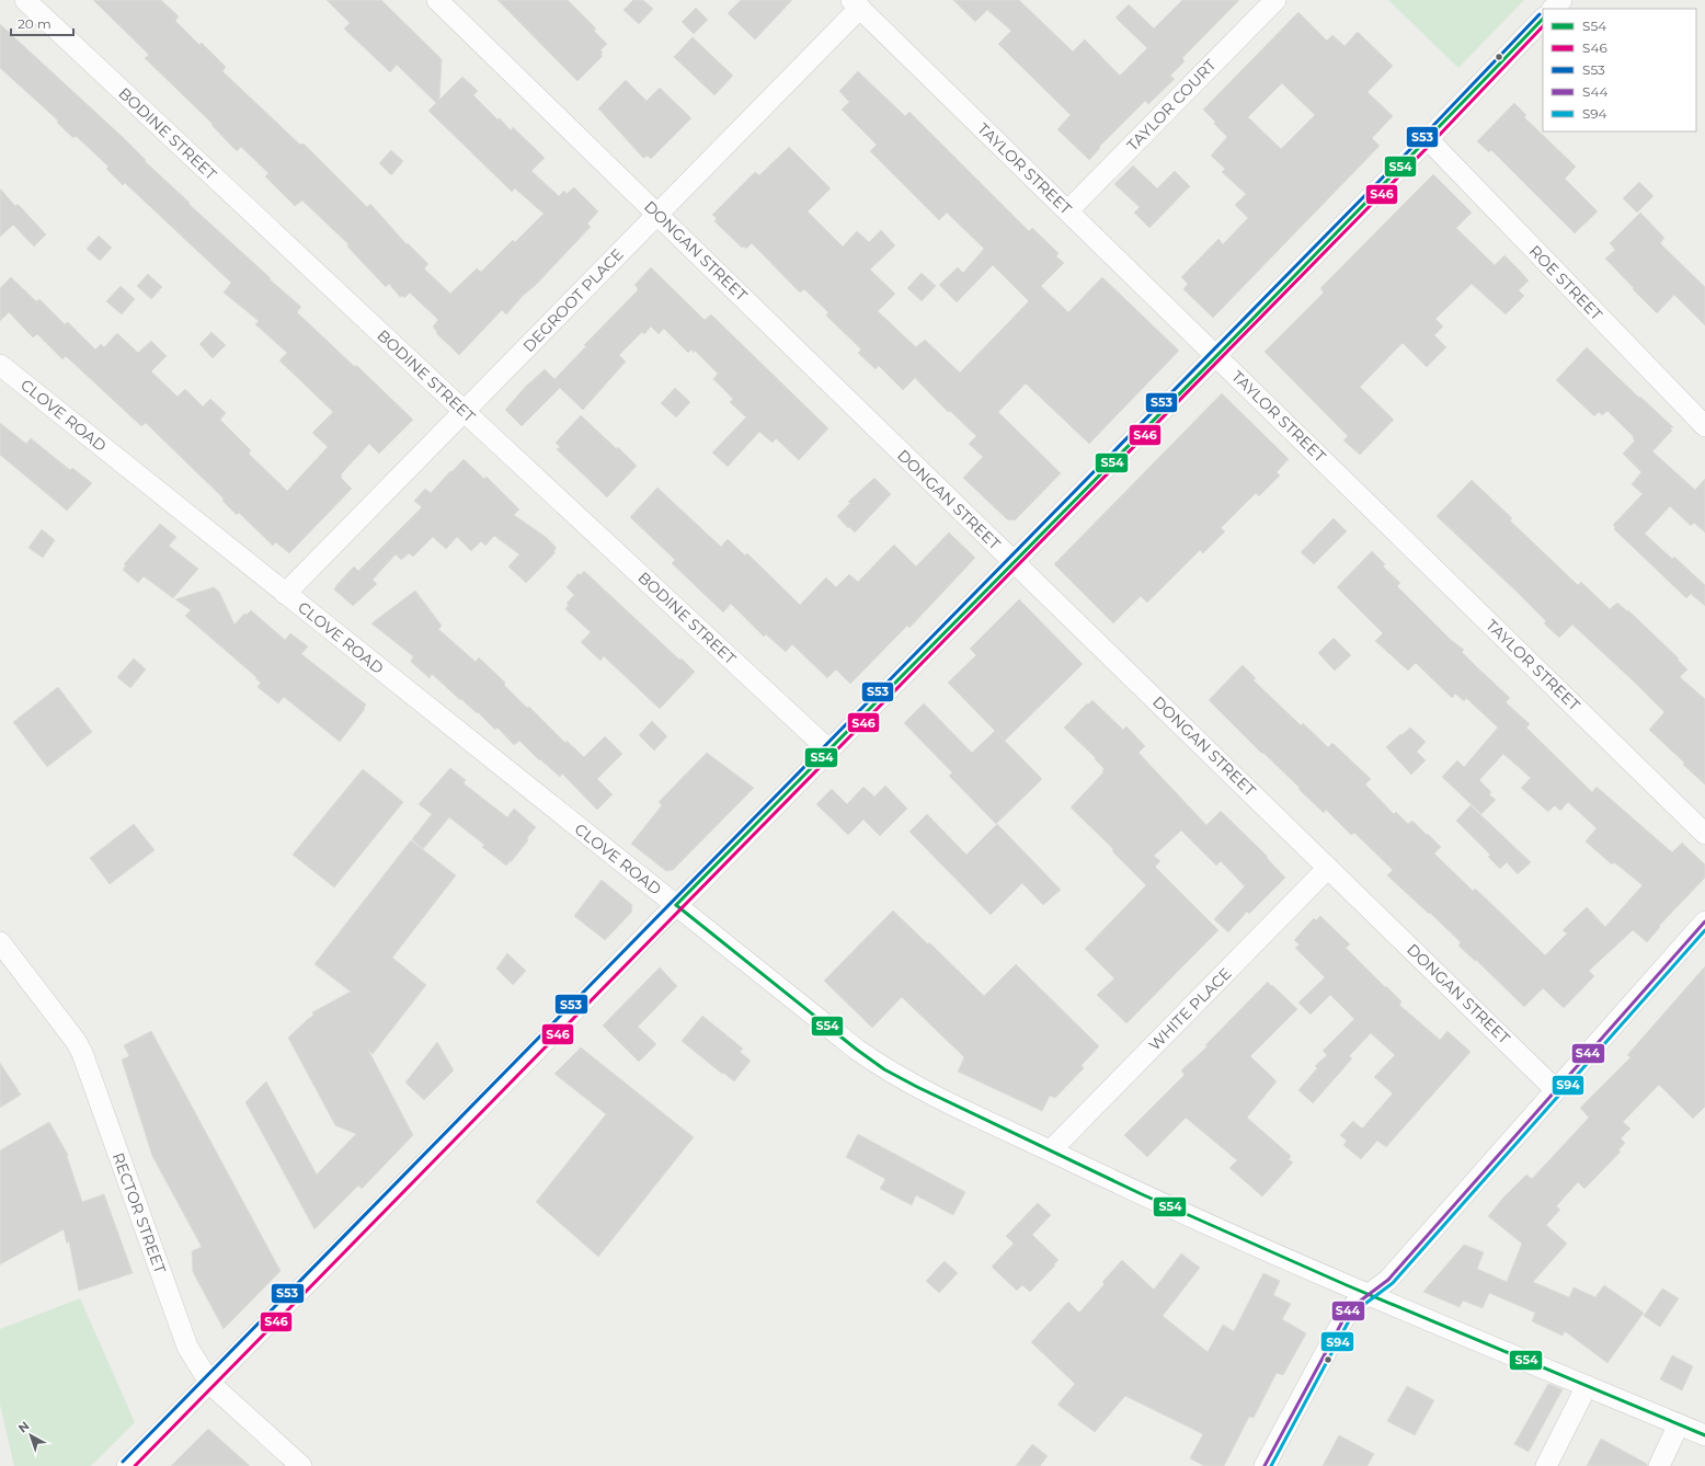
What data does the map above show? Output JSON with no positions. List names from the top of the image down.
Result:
{
  "streets": {
    "street": [
      "TAYLOR COURT",
      "BODINE STREET",
      "TAYLOR STREET",
      "DONGAN STREET",
      "ROE STREET",
      "DEGROOT PLACE",
      "CLOVE ROAD",
      "WHITE PLACE",
      "RECTOR STREET"
    ]
  },
  "crossings": [
    ["TAYLOR COURT", "TAYLOR STREET"],
    ["BODINE STREET", "DEGROOT PLACE"],
    ["TAYLOR STREET", "DEGROOT PLACE"],
    ["DONGAN STREET", "DEGROOT PLACE"],
    ["DONGAN STREET", "WHITE PLACE"],
    ["DEGROOT PLACE", "CLOVE ROAD"],
    ["CLOVE ROAD", "WHITE PLACE"]
  ],
  "lines": [
    "transit line S53",
    "transit line S54",
    "transit line S46",
    "transit line S44",
    "transit line S94"
  ],
  "legend": [
    "S54",
    "S46",
    "S53",
    "S44",
    "S94"
  ],
  "scale_bar": "20 m",
  "north": "top left"
}
